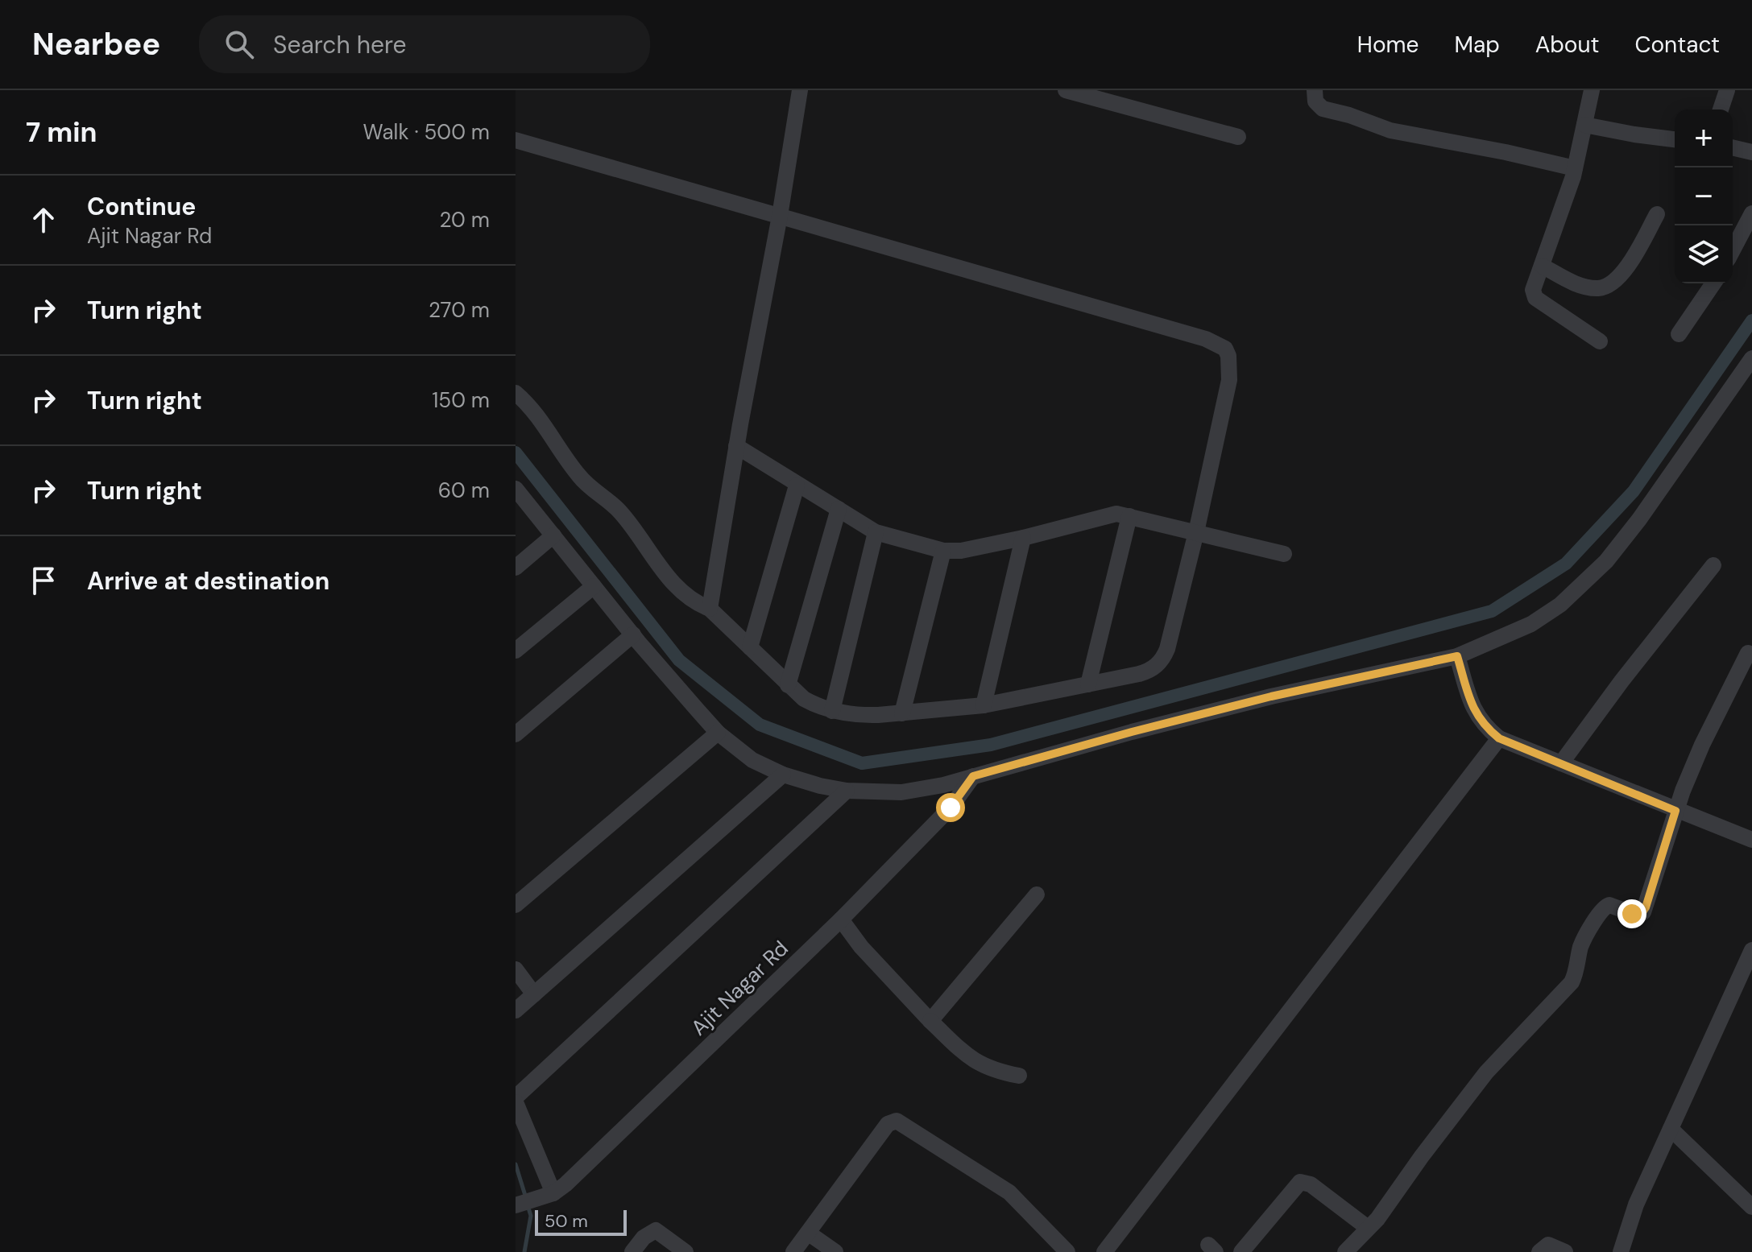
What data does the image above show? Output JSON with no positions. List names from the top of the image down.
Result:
{
  "streets": {
    "street": ["Ajit Nagar Rd"]
  },
  "scale_bar": "50 m",
  "page": {
    "header": "Nearbee",
    "search": "Search here",
    "nav": [
      "Home",
      "Map",
      "About",
      "Contact"
    ],
    "heading": ["7 min", "Walk · 500 m"],
    "map_buttons": ["+", "−"],
    "list": [
      ["Continue", "Ajit Nagar Rd", "20 m"],
      ["Turn right", "270 m"],
      ["Turn right", "150 m"],
      ["Turn right", "60 m"],
      "Arrive at destination"
    ],
    "scale": "50 m"
  }
}
